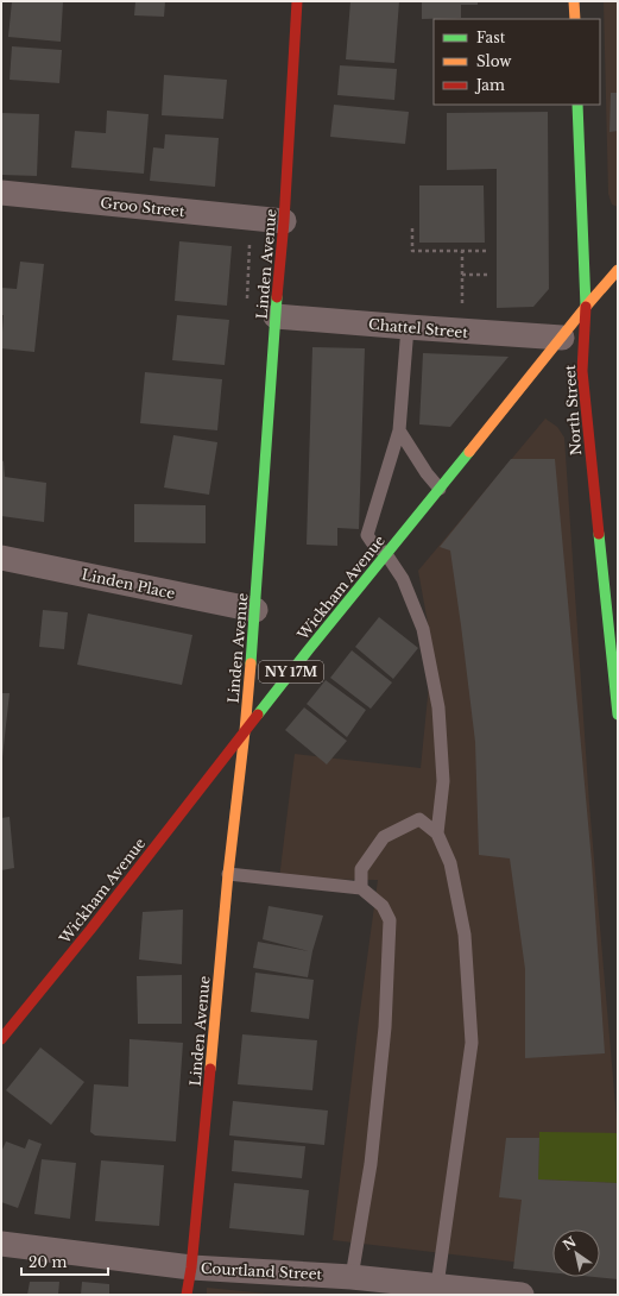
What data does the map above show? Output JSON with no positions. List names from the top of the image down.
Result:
{
  "streets": {
    "main road": [
      "Linden Avenue",
      "North Street",
      "Wickham Avenue",
      "NY 17M"
    ],
    "street": [
      "Groo Street",
      "Chattel Street",
      "Linden Place",
      "Courtland Street"
    ]
  },
  "crossings": [
    ["Groo Street", "Linden Avenue"],
    ["Linden Avenue", "Chattel Street"],
    ["Linden Avenue", "Linden Place"],
    ["Linden Avenue", "Wickham Avenue"],
    ["Linden Avenue", "Courtland Street"],
    ["Chattel Street", "Wickham Avenue"],
    ["North Street", "Wickham Avenue"]
  ],
  "legend": ["Fast", "Slow", "Jam"],
  "scale_bar": "20 m",
  "north": "top left"
}
